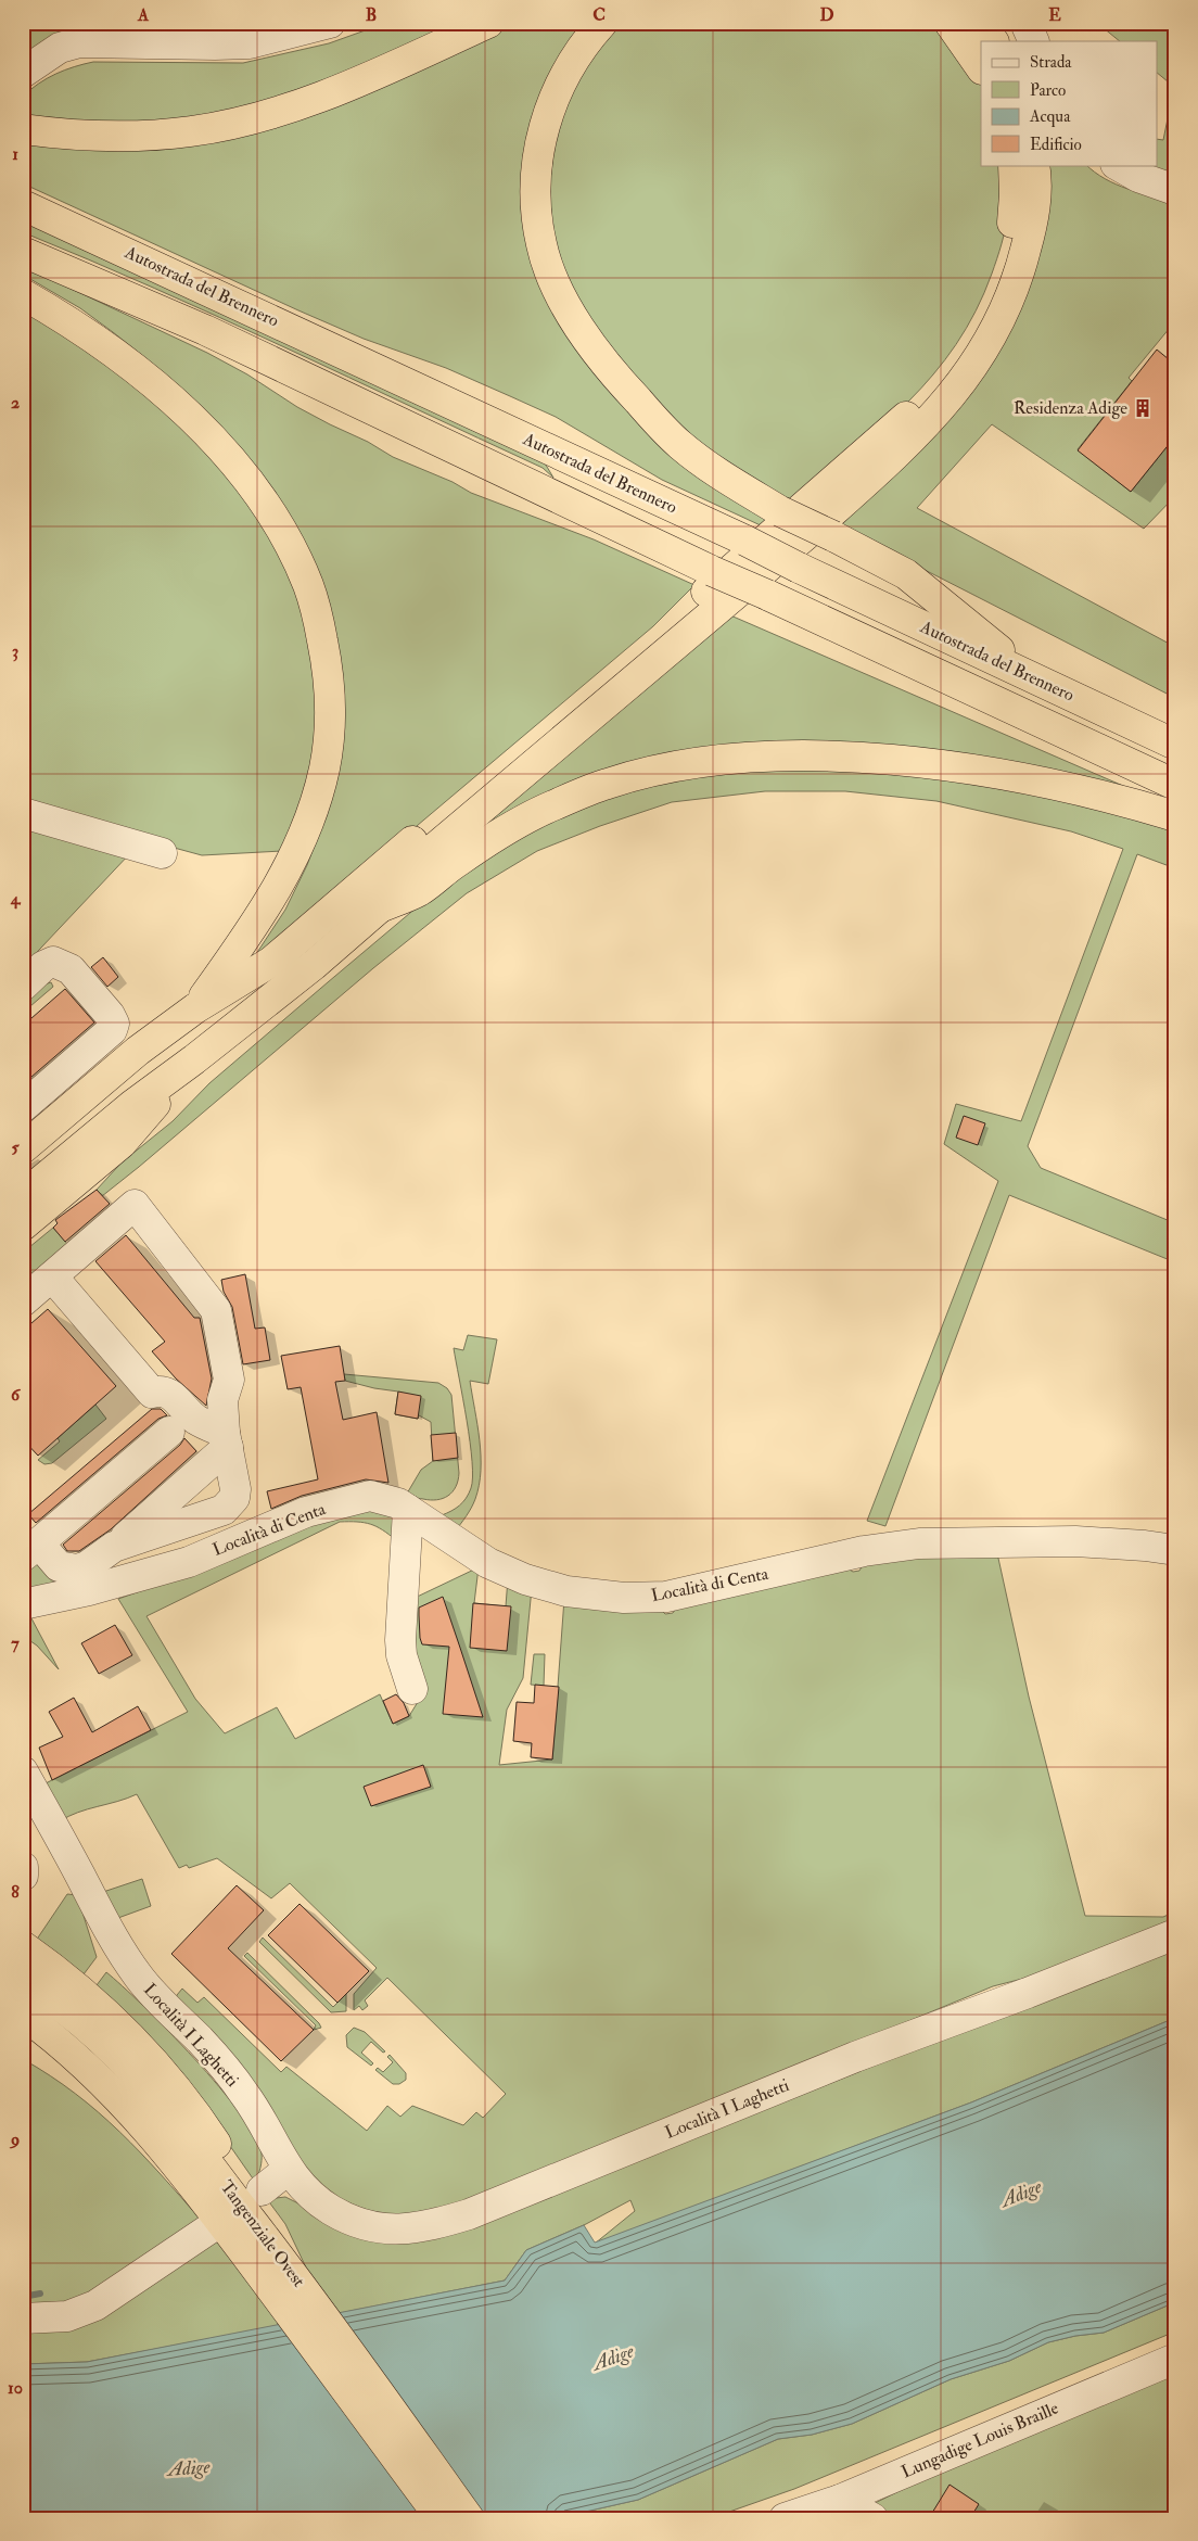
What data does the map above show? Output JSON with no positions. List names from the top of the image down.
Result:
{
  "streets": {
    "highway": ["Autostrada del Brennero", "Tangenziale Ovest"],
    "street": ["Località di Centa", "Località I Laghetti", "Lungadige Louis Braille"]
  },
  "water": ["Adige"],
  "places": {
    "building": ["Residenza Adige"]
  },
  "legend": [
    "Strada",
    "Parco",
    "Acqua",
    "Edificio"
  ],
  "grid": {
    "columns": [
      "A",
      "B",
      "C",
      "D",
      "E"
    ],
    "rows": [
      "1",
      "2",
      "3",
      "4",
      "5",
      "6",
      "7",
      "8",
      "9",
      "10"
    ]
  }
}
